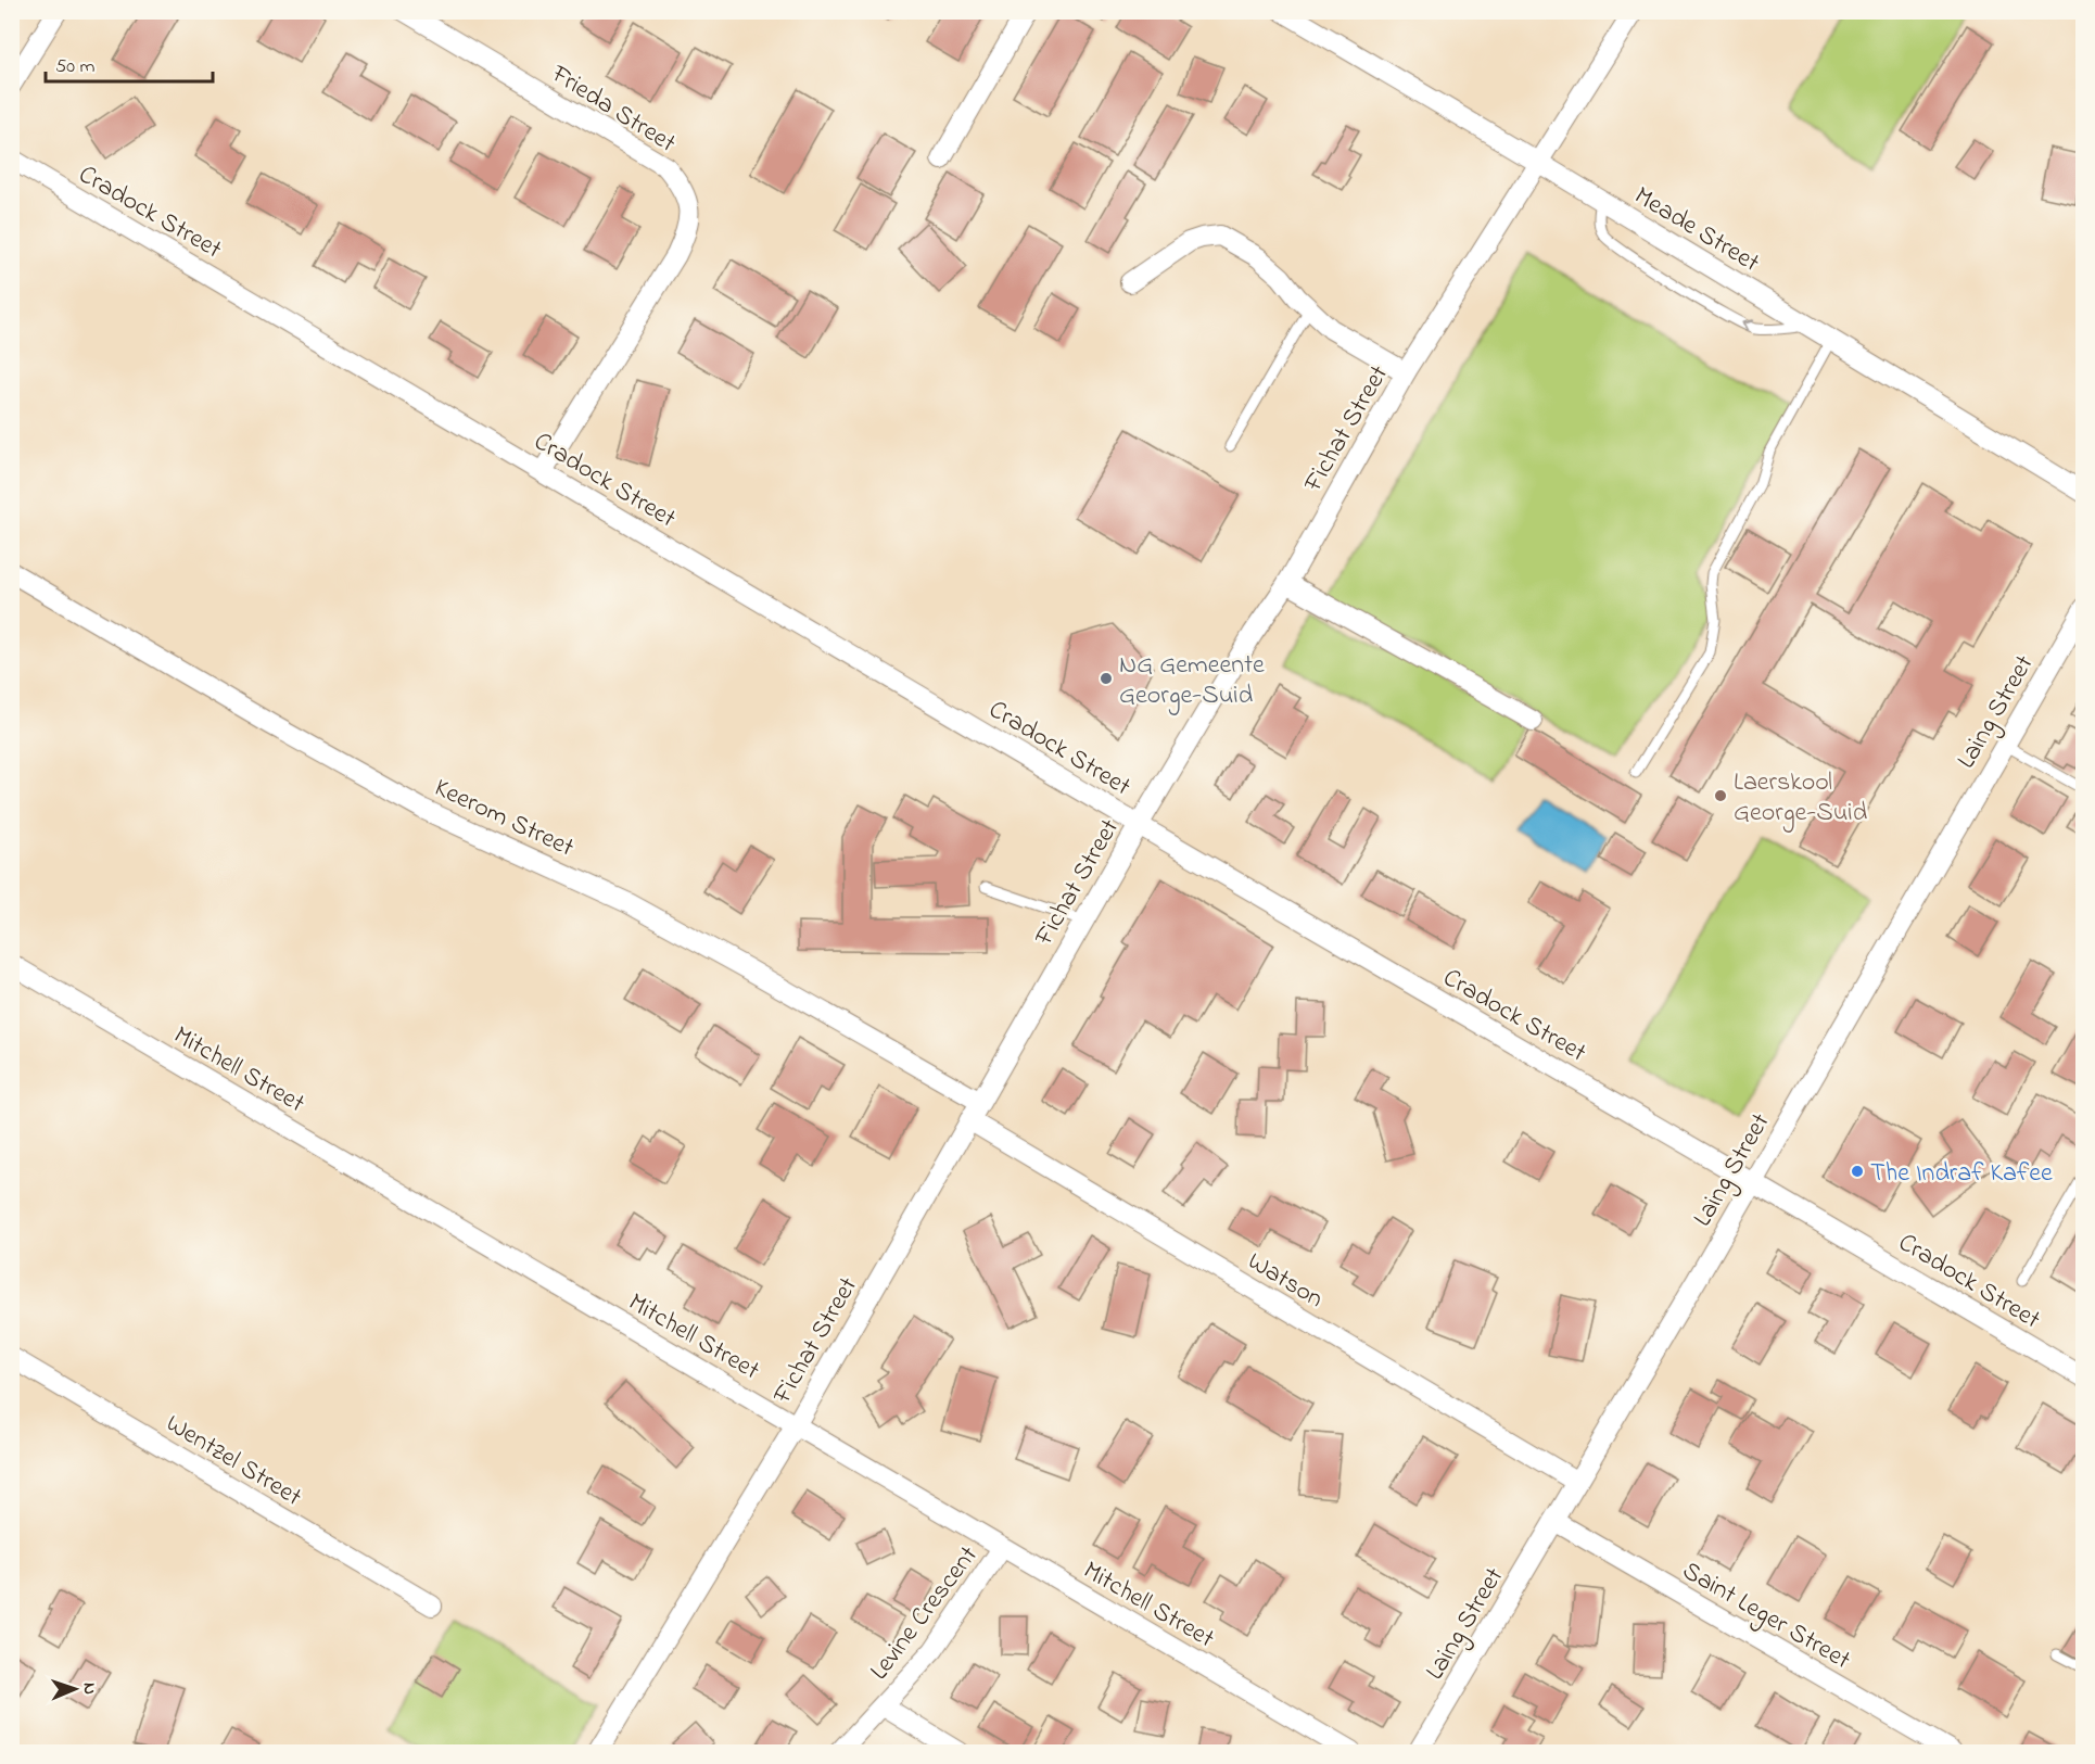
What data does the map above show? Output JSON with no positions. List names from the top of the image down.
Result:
{
  "streets": {
    "street": [
      "Frieda Street",
      "Cradock Street",
      "Meade Street",
      "Fichat Street",
      "Laing Street",
      "Keerom Street",
      "Mitchell Street",
      "Watson",
      "Wentzel Street",
      "Levine Crescent",
      "Saint Leger Street"
    ]
  },
  "crossings": [
    ["Frieda Street", "Cradock Street"],
    ["Cradock Street", "Fichat Street"],
    ["Cradock Street", "Laing Street"],
    ["Meade Street", "Fichat Street"],
    ["Fichat Street", "Keerom Street"],
    ["Fichat Street", "Mitchell Street"],
    ["Fichat Street", "Watson"],
    ["Laing Street", "Watson"],
    ["Laing Street", "Saint Leger Street"],
    ["Mitchell Street", "Levine Crescent"]
  ],
  "places": ["NG Gemeente George-Suid", "Laerskool George-Suid", "The Indraf Kafee"],
  "scale_bar": "50 m",
  "north": "right"
}
